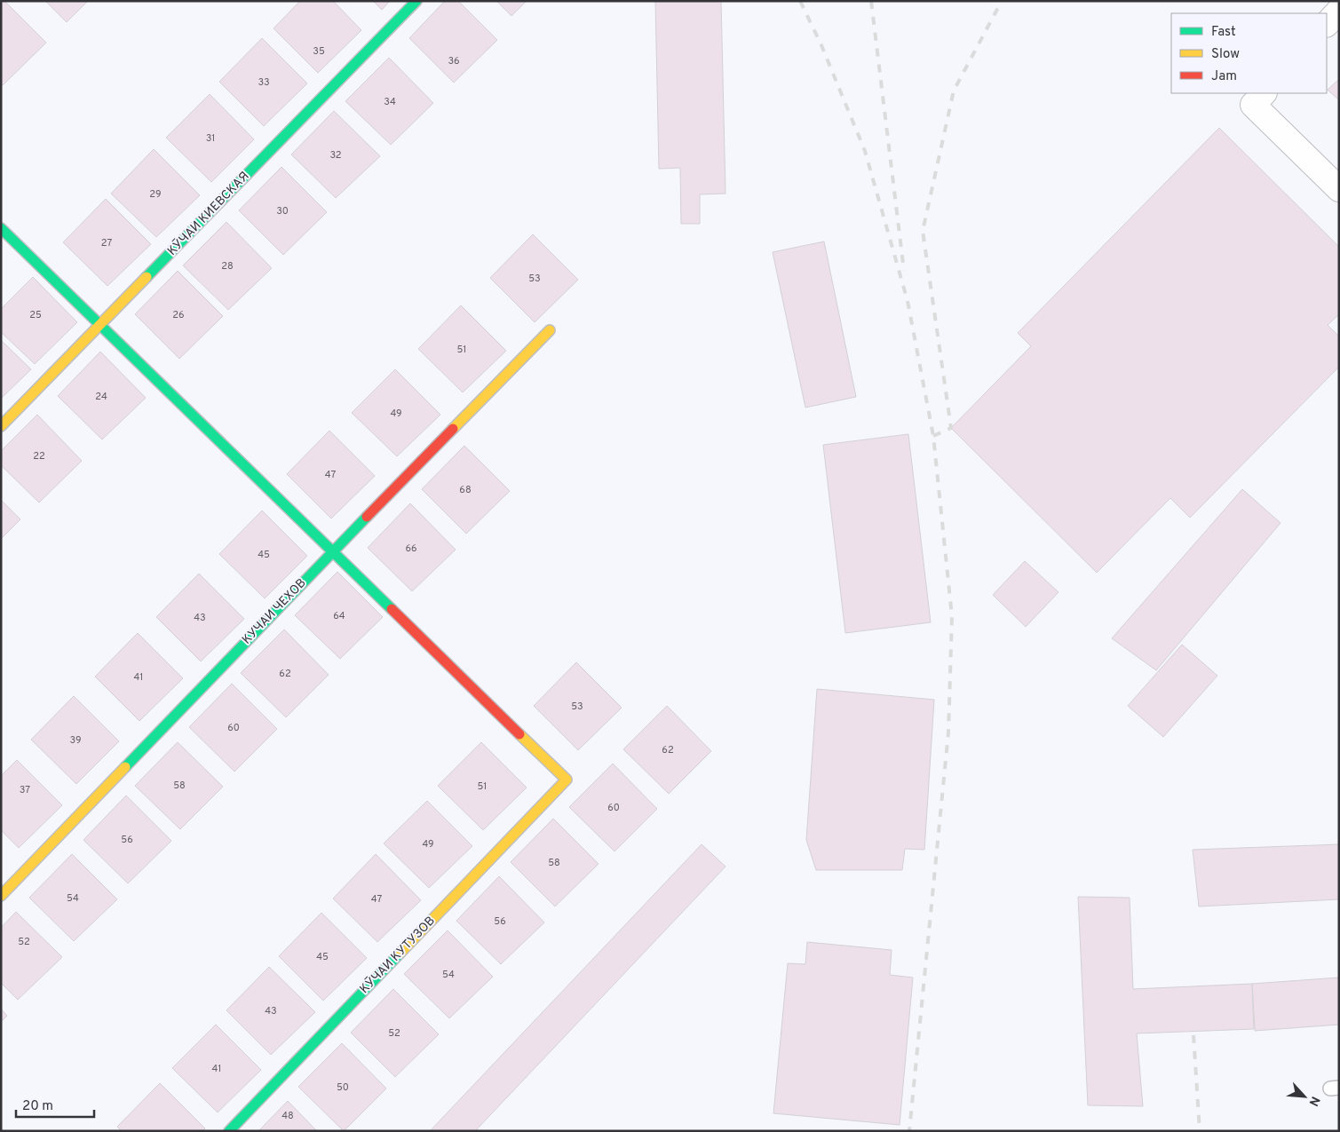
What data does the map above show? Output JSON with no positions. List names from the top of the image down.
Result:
{
  "streets": {
    "street": ["КӮЧАИ КИЕВСКАЯ", "КУЧАИ ЧЕХОВ", "КӮЧАИ КУТУЗОВ"]
  },
  "crossings": [
    ["КУЧАИ ЧЕХОВ", "КӮЧАИ КУТУЗОВ"]
  ],
  "house_numbers": [
    "35",
    "36",
    "33",
    "34",
    "31",
    "32",
    "29",
    "30",
    "27",
    "28",
    "53",
    "25",
    "26",
    "51",
    "24",
    "49",
    "22",
    "47",
    "68",
    "66",
    "45",
    "64",
    "43",
    "62",
    "41",
    "53",
    "60",
    "39",
    "62",
    "58",
    "51",
    "37",
    "60",
    "56",
    "49",
    "58",
    "54",
    "47",
    "56",
    "52",
    "45",
    "54",
    "43",
    "52",
    "41",
    "50",
    "48"
  ],
  "legend": ["Fast", "Slow", "Jam"],
  "scale_bar": "20 m",
  "north": "bottom right"
}
